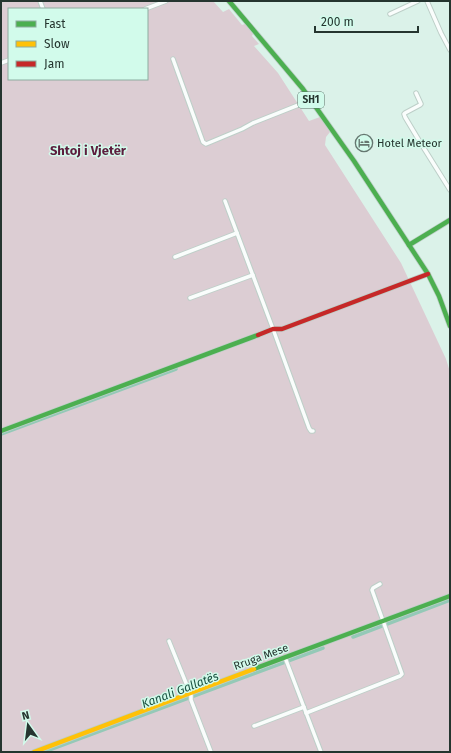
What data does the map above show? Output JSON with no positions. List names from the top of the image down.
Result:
{
  "streets": {
    "street": ["SH1", "Rruga Mese"]
  },
  "districts": ["Shtoj i Vjetër"],
  "water": ["Kanali Gallatës"],
  "places": {
    "hotel": ["Hotel Meteor"]
  },
  "legend": ["Fast", "Slow", "Jam"],
  "scale_bar": "200 m",
  "north": "top"
}
